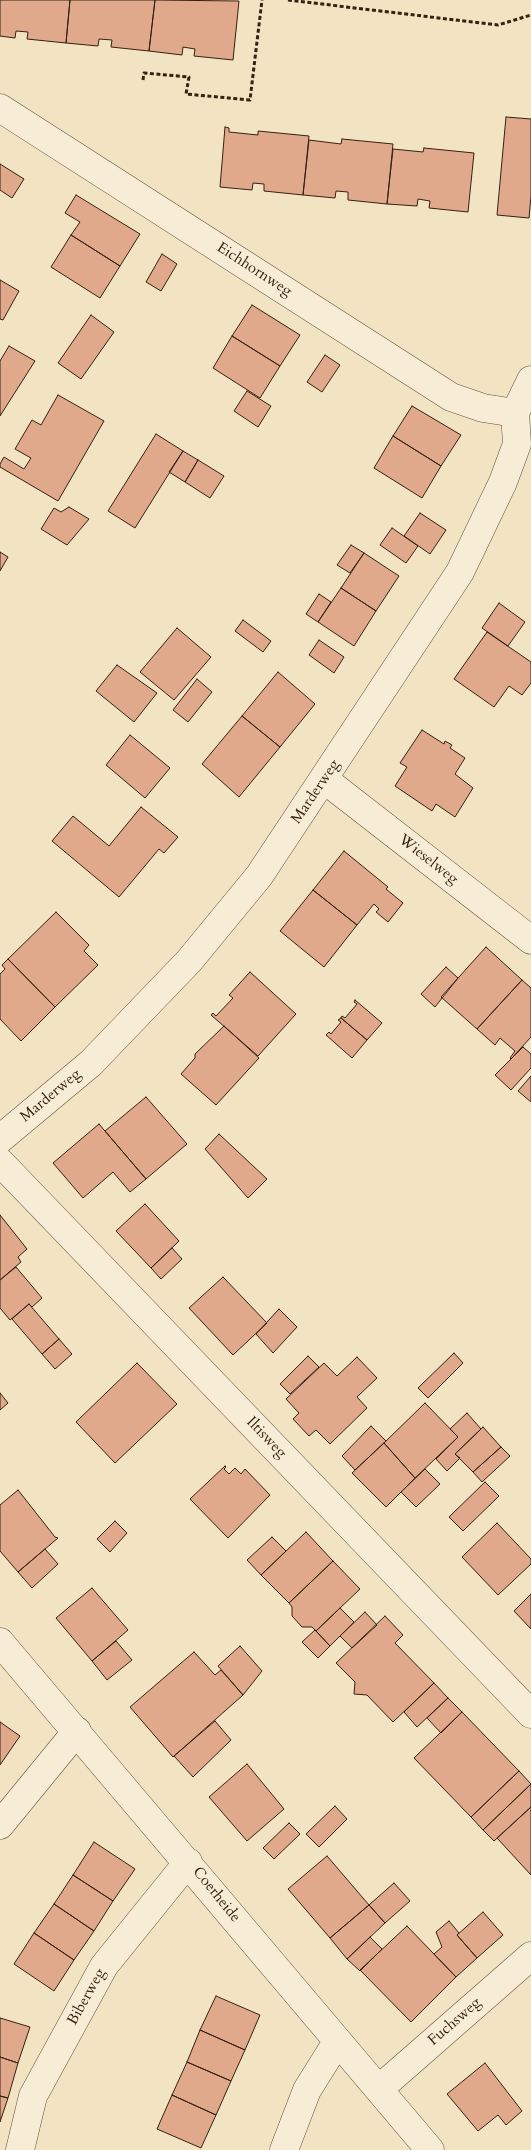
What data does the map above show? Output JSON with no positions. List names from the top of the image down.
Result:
{
  "streets": {
    "street": [
      "Eichhornweg",
      "Marderweg",
      "Wieselweg",
      "Iltisweg",
      "Coerheide",
      "Biberweg",
      "Fuchsweg"
    ]
  },
  "crossings": [
    ["Eichhornweg", "Marderweg"],
    ["Marderweg", "Wieselweg"],
    ["Coerheide", "Biberweg"],
    ["Coerheide", "Fuchsweg"]
  ]
}
